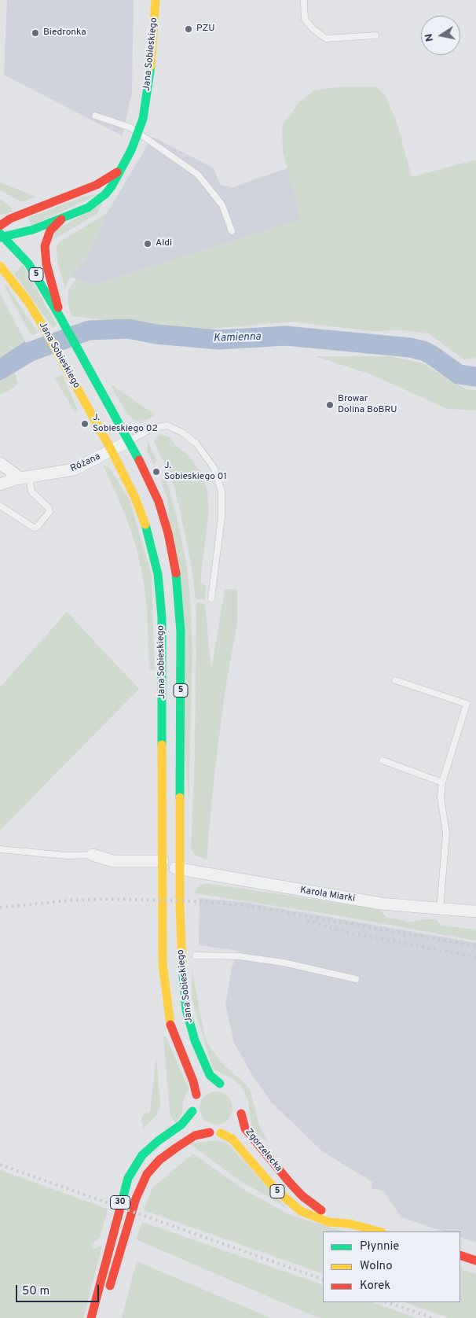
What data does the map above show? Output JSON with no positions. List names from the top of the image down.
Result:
{
  "streets": {
    "main road": [
      "Jana Sobieskiego",
      "5",
      "Zgorzelecka",
      "30"
    ],
    "street": ["Różana", "Karola Miarki"]
  },
  "crossings": [
    ["Jana Sobieskiego", "5"],
    ["Jana Sobieskiego", "Różana"],
    ["Jana Sobieskiego", "Karola Miarki"],
    ["5", "Zgorzelecka"],
    ["5", "30"]
  ],
  "water": ["Kamienna"],
  "places": [
    "PZU",
    "Biedronka",
    "Aldi",
    "Browar Dolina BoBRU",
    "J. Sobieskiego 02",
    "J. Sobieskiego 01"
  ],
  "legend": ["Płynnie", "Wolno", "Korek"],
  "scale_bar": "50 m",
  "north": "left"
}
